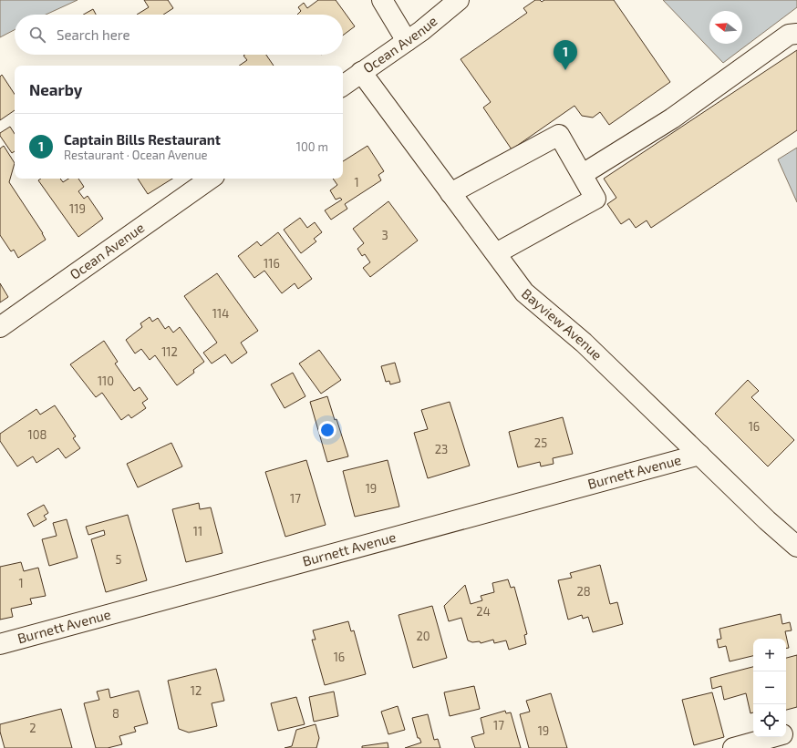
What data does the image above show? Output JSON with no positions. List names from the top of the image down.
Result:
{
  "streets": {
    "street": ["Ocean Avenue", "Bayview Avenue", "Burnett Avenue"]
  },
  "crossings": [
    ["Ocean Avenue", "Bayview Avenue"],
    ["Bayview Avenue", "Burnett Avenue"]
  ],
  "house_numbers": [
    "1",
    "119",
    "3",
    "116",
    "114",
    "112",
    "110",
    "16",
    "108",
    "25",
    "23",
    "19",
    "17",
    "11",
    "5",
    "1",
    "28",
    "24",
    "20",
    "16",
    "12",
    "8",
    "17",
    "2",
    "19"
  ],
  "north": "left",
  "page": {
    "search": "Search here",
    "pins": "1",
    "heading": "Nearby",
    "list": [
      {
        "mark": "1",
        "name": "Captain Bills Restaurant",
        "note": "Restaurant · Ocean Avenue",
        "value": "100 m"
      }
    ],
    "map_buttons": ["+", "−"]
  }
}
